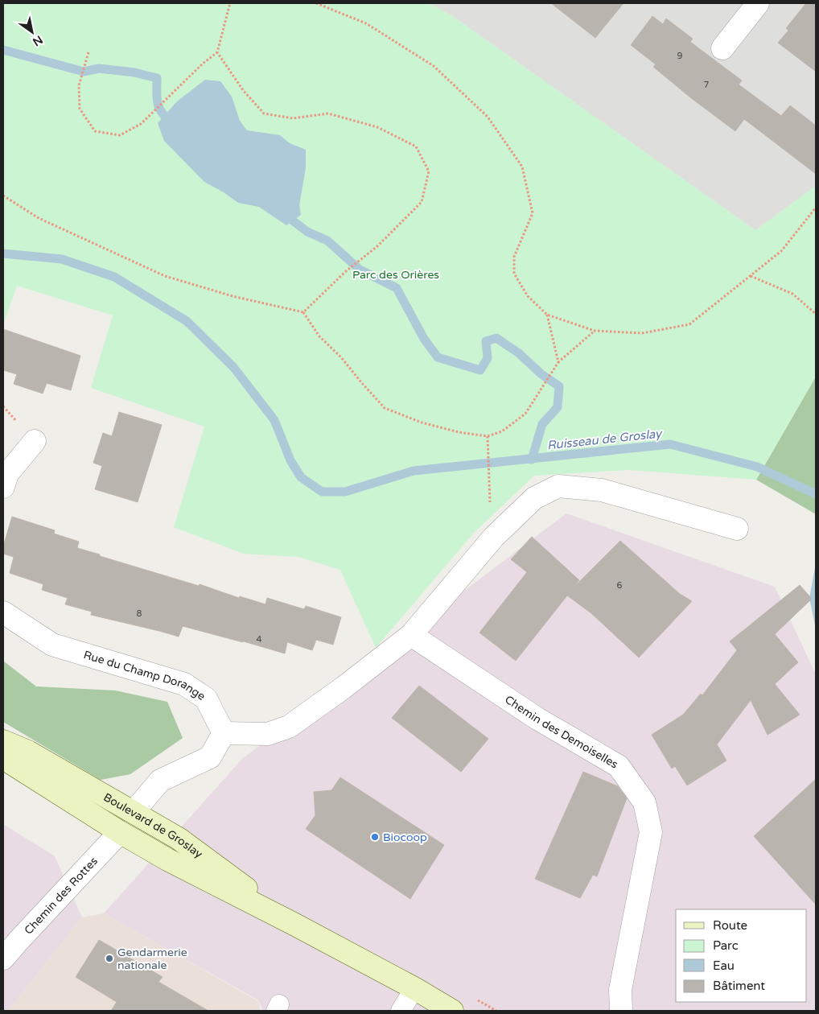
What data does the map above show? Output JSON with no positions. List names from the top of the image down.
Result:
{
  "streets": {
    "main road": ["Boulevard de Groslay"],
    "street": ["Rue du Champ Dorange", "Chemin des Demoiselles", "Chemin des Rottes"]
  },
  "crossings": [
    ["Boulevard de Groslay", "Chemin des Rottes"]
  ],
  "water": ["Ruisseau de Groslay"],
  "parks": ["Parc des Orières"],
  "places": ["Biocoop", "Gendarmerie nationale"],
  "house_numbers": [
    "9",
    "7",
    "6",
    "8",
    "4"
  ],
  "legend": [
    "Route",
    "Parc",
    "Eau",
    "Bâtiment"
  ],
  "north": "bottom right"
}
